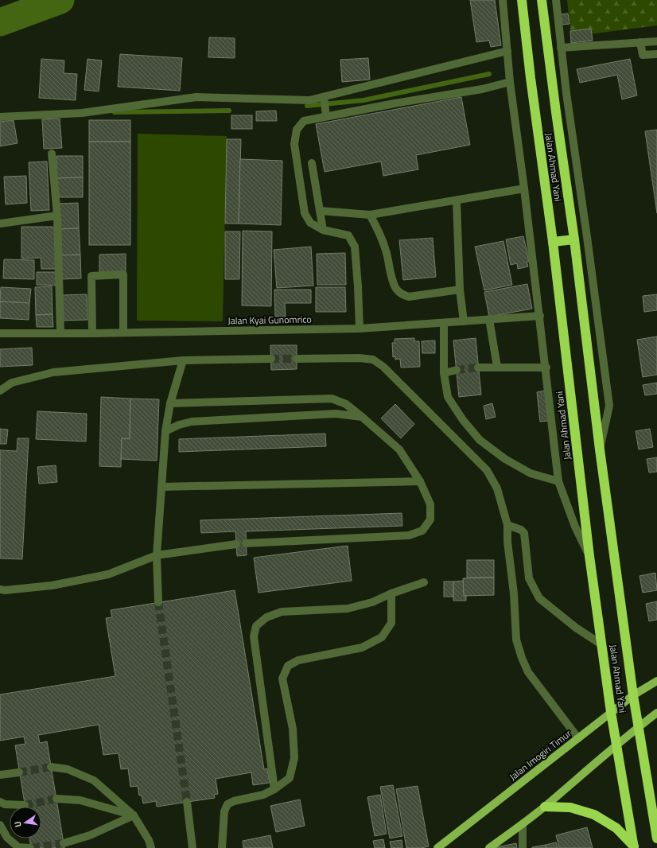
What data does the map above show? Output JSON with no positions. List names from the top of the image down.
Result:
{
  "streets": {
    "highway": ["Jalan Ahmad Yani"],
    "main road": ["Jalan Imogiri Timur"],
    "street": ["Jalan Kyai Gunomrico"]
  },
  "crossings": [
    ["Jalan Ahmad Yani", "Jalan Imogiri Timur"]
  ],
  "north": "left"
}
